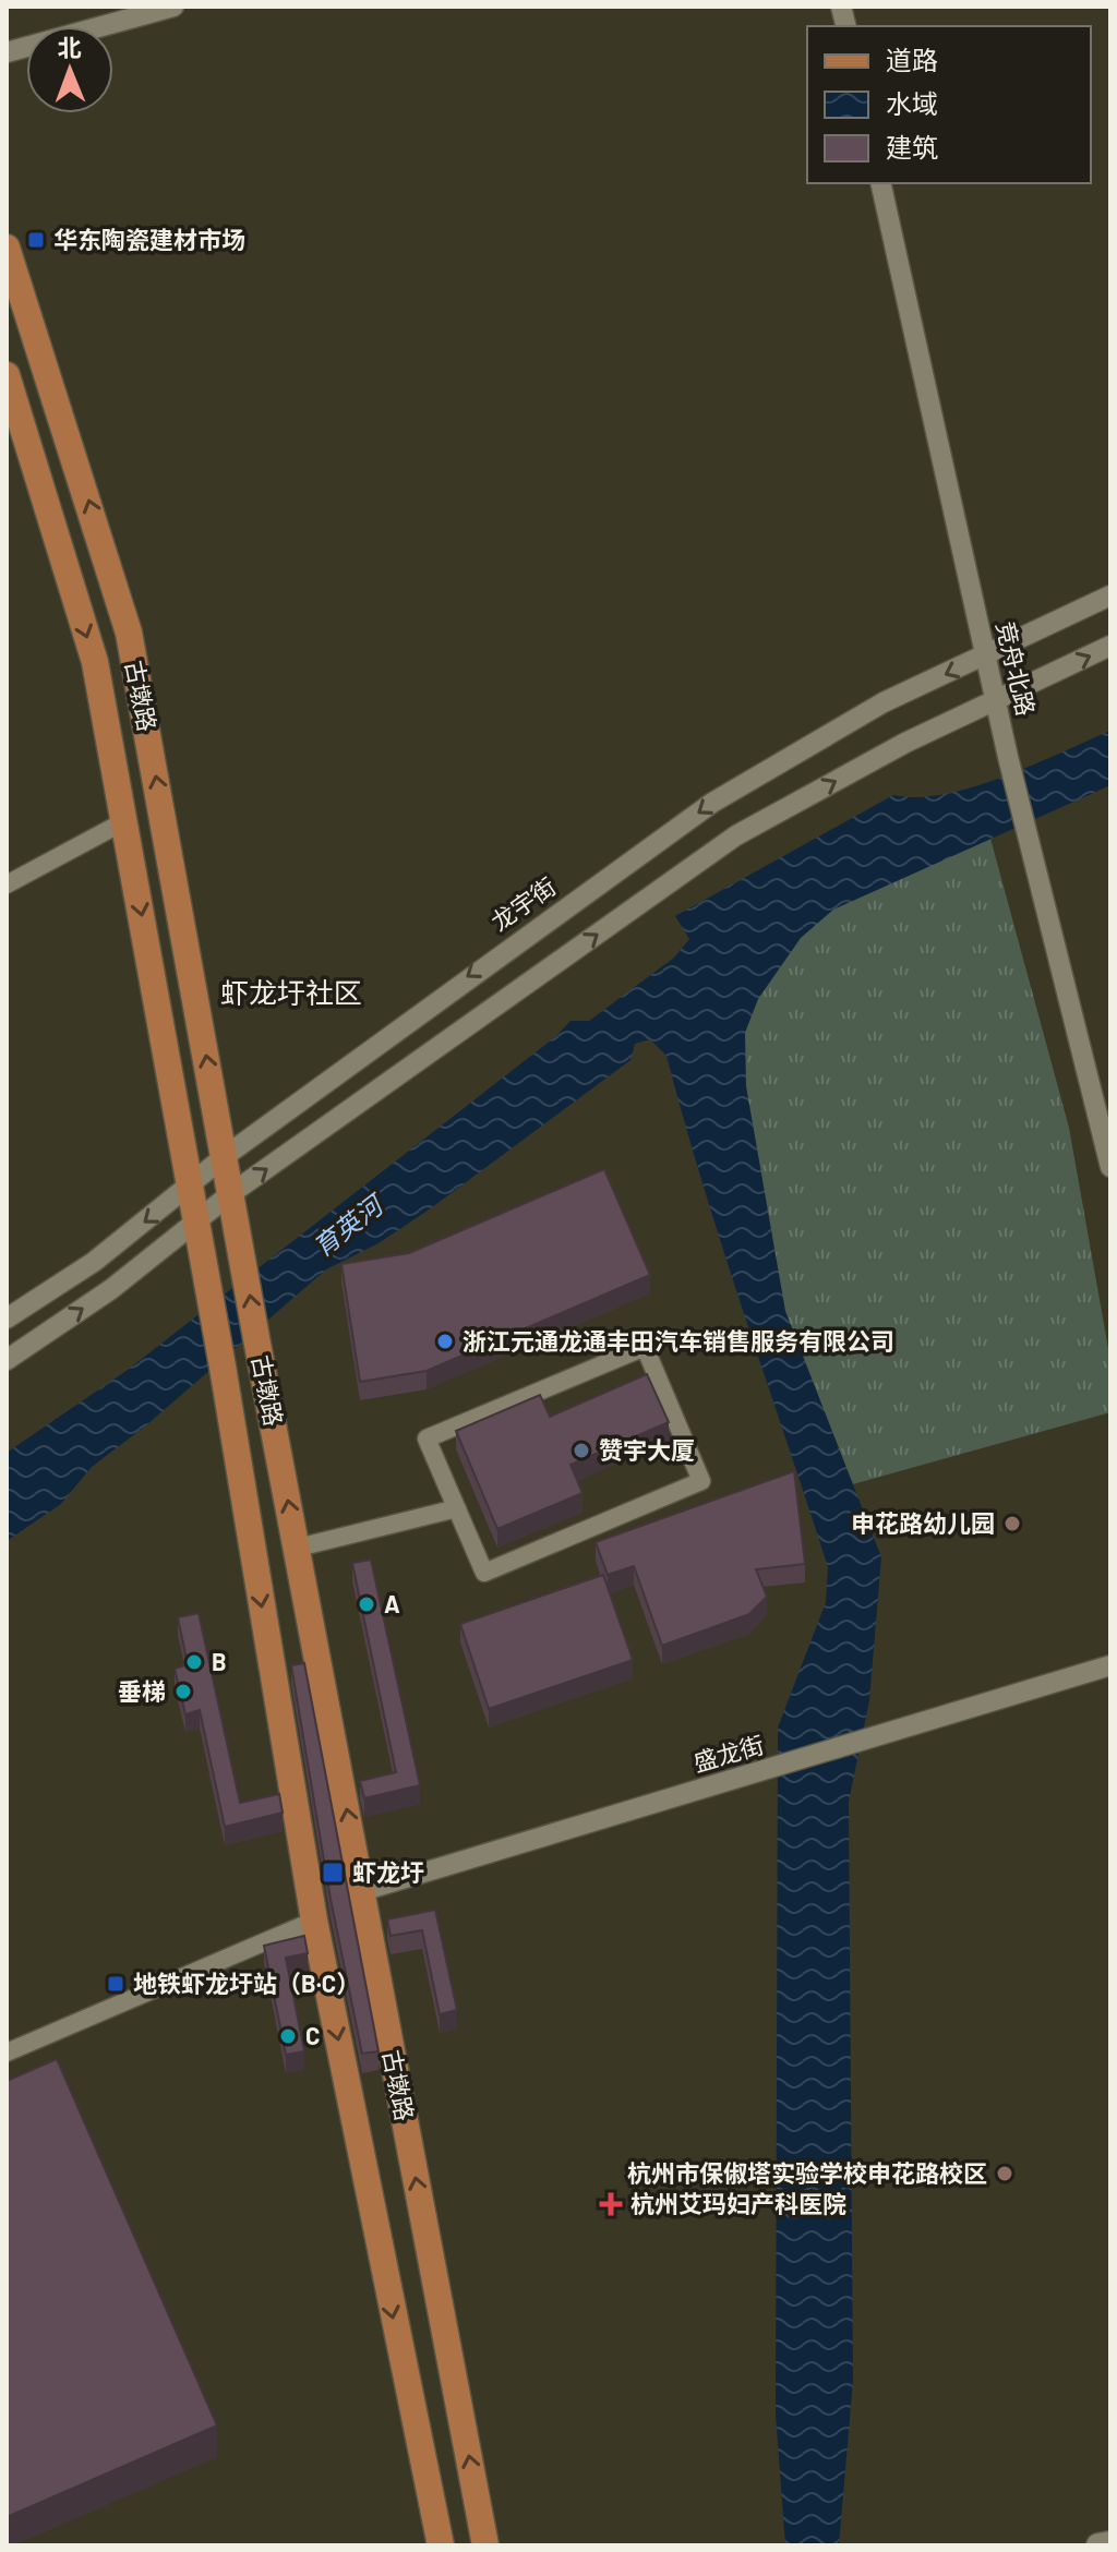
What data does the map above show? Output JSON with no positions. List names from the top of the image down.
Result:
{
  "streets": {
    "main road": ["古墩路"],
    "street": ["竞舟北路", "龙宇街", "盛龙街"]
  },
  "crossings": [
    ["竞舟北路", "龙宇街"],
    ["古墩路", "龙宇街"],
    ["古墩路", "盛龙街"]
  ],
  "districts": ["虾龙圩社区"],
  "water": ["育英河"],
  "places": {
    "transit": ["华东陶瓷建材市场", "虾龙圩", "地铁虾龙圩站（B·C）"],
    "other": [
      "浙江元通龙通丰田汽车销售服务有限公司",
      "赞宇大厦",
      "申花路幼儿园",
      "A",
      "B",
      "垂梯",
      "C",
      "杭州市保俶塔实验学校申花路校区"
    ],
    "health": ["杭州艾玛妇产科医院"]
  },
  "legend": ["道路", "水域", "建筑"],
  "north": "top"
}
